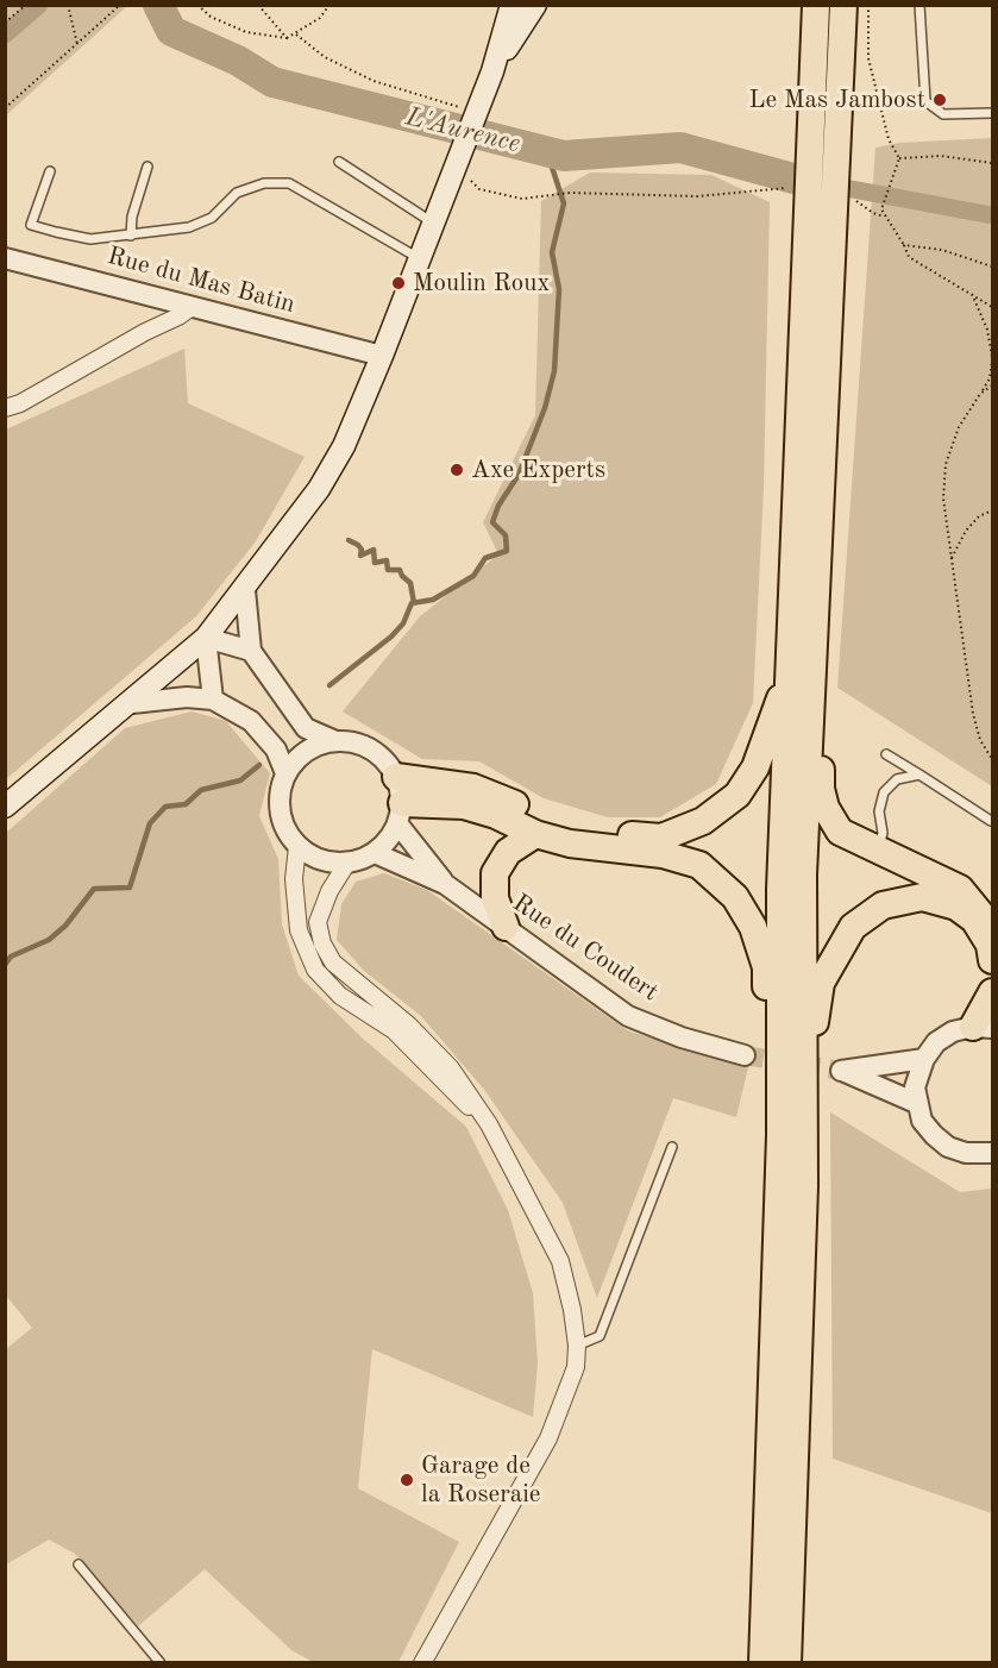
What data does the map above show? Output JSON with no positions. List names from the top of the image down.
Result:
{
  "streets": {
    "street": ["Rue du Mas Batin", "Rue du Coudert"]
  },
  "water": ["L'Aurence"],
  "places": [
    "Le Mas Jambost",
    "Moulin Roux",
    "Axe Experts",
    "Garage de la Roseraie"
  ]
}
